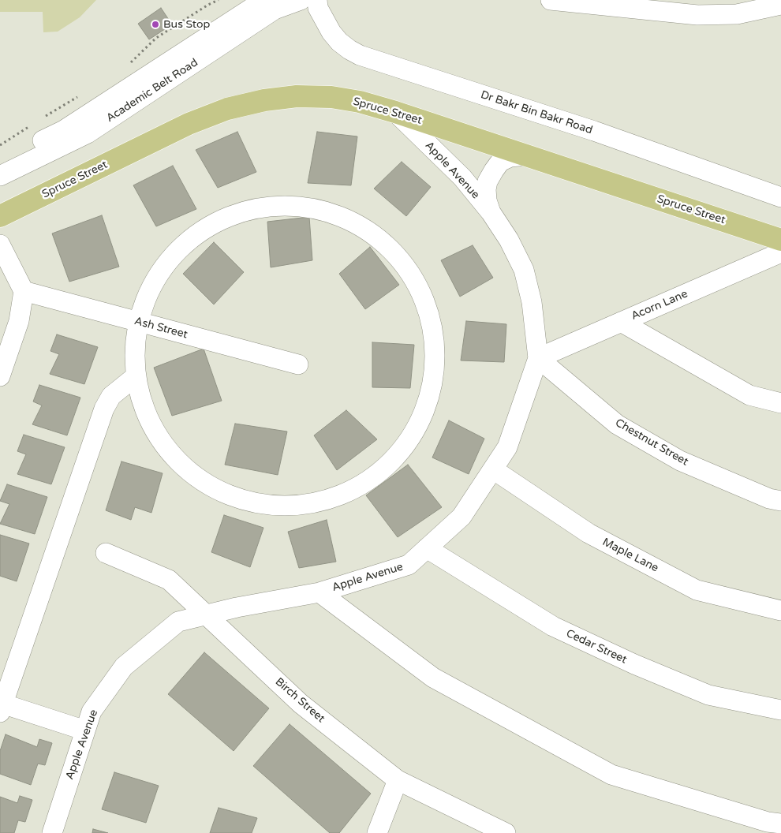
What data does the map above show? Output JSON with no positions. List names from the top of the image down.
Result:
{
  "streets": {
    "main road": ["Spruce Street"],
    "street": [
      "Academic Belt Road",
      "Dr Bakr Bin Bakr Road",
      "Apple Avenue",
      "Acorn Lane",
      "Ash Street",
      "Chestnut Street",
      "Maple Lane",
      "Cedar Street",
      "Birch Street"
    ]
  },
  "crossings": [
    ["Spruce Street", "Apple Avenue"],
    ["Apple Avenue", "Acorn Lane"],
    ["Apple Avenue", "Chestnut Street"],
    ["Apple Avenue", "Maple Lane"],
    ["Apple Avenue", "Cedar Street"],
    ["Apple Avenue", "Birch Street"],
    ["Acorn Lane", "Chestnut Street"]
  ],
  "places": ["Bus Stop"]
}
